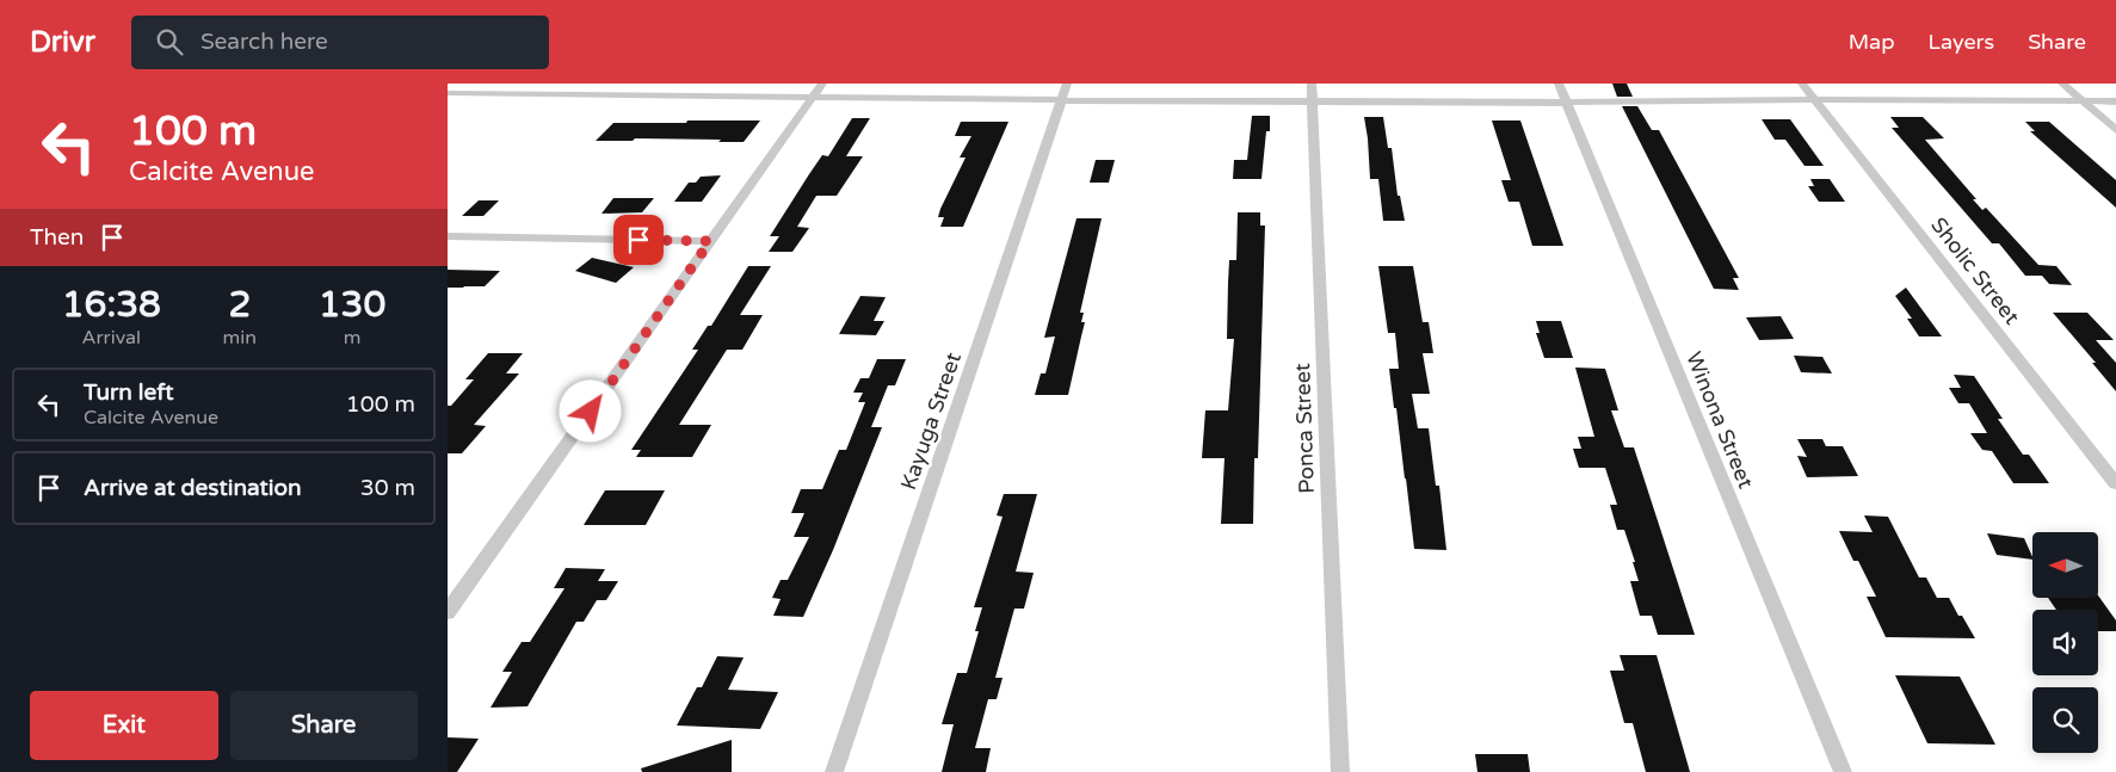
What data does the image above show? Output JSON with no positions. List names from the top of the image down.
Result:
{
  "streets": {
    "street": [
      "Sholic Street",
      "Winona Street",
      "Kayuga Street",
      "Ponca Street"
    ]
  },
  "north": "left",
  "page": {
    "header": "Drivr",
    "search": "Search here",
    "nav": ["Map", "Layers", "Share"],
    "turn": ["100 m", "Calcite Avenue"],
    "then": "Then",
    "eta": [
      "16:38",
      "Arrival",
      "2",
      "min",
      "130",
      "m"
    ],
    "list": [
      {
        "name": "Turn left",
        "note": "Calcite Avenue",
        "value": "100 m"
      },
      {
        "name": "Arrive at destination",
        "value": "30 m"
      }
    ],
    "buttons": ["Exit", "Share"]
  }
}
